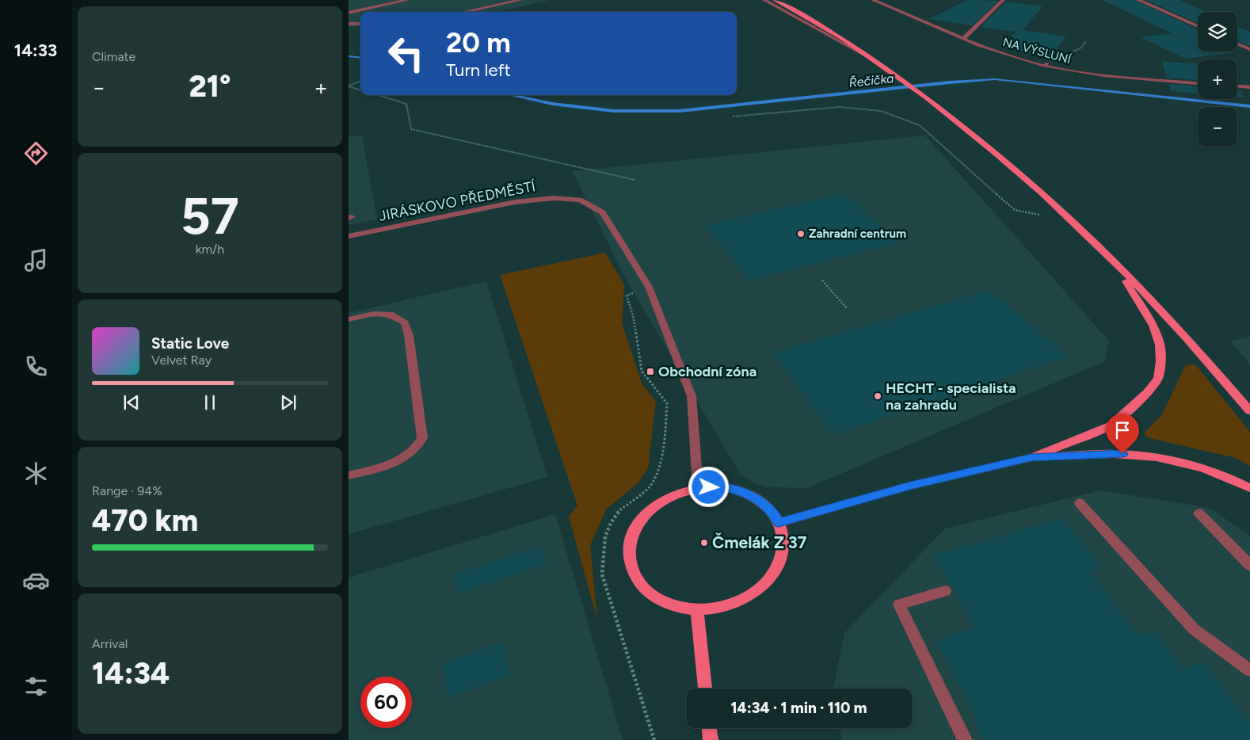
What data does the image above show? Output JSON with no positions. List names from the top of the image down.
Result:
{
  "streets": {
    "street": ["NA VÝSLUNÍ", "JIRÁSKOVO PŘEDMĚSTÍ"]
  },
  "water": ["Řečička"],
  "places": {
    "other": ["Zahradní centrum", "HECHT - specialista na zahradu", "Čmelák Z 37"],
    "transit": ["Obchodní zóna"]
  },
  "page": {
    "tabs": "14:33",
    "tile": [
      "Climate",
      ["57", "km/h"],
      ["Range · 94%", "470 km"],
      ["Arrival", "14:34"]
    ],
    "map_buttons": ["+", "−"],
    "turn": ["20 m", "Turn left"],
    "heat": ["−", "21°", "+"],
    "song": ["Static Love", "Velvet Ray"],
    "limit": "60",
    "trip": "14:34 · 1 min · 110 m"
  }
}
